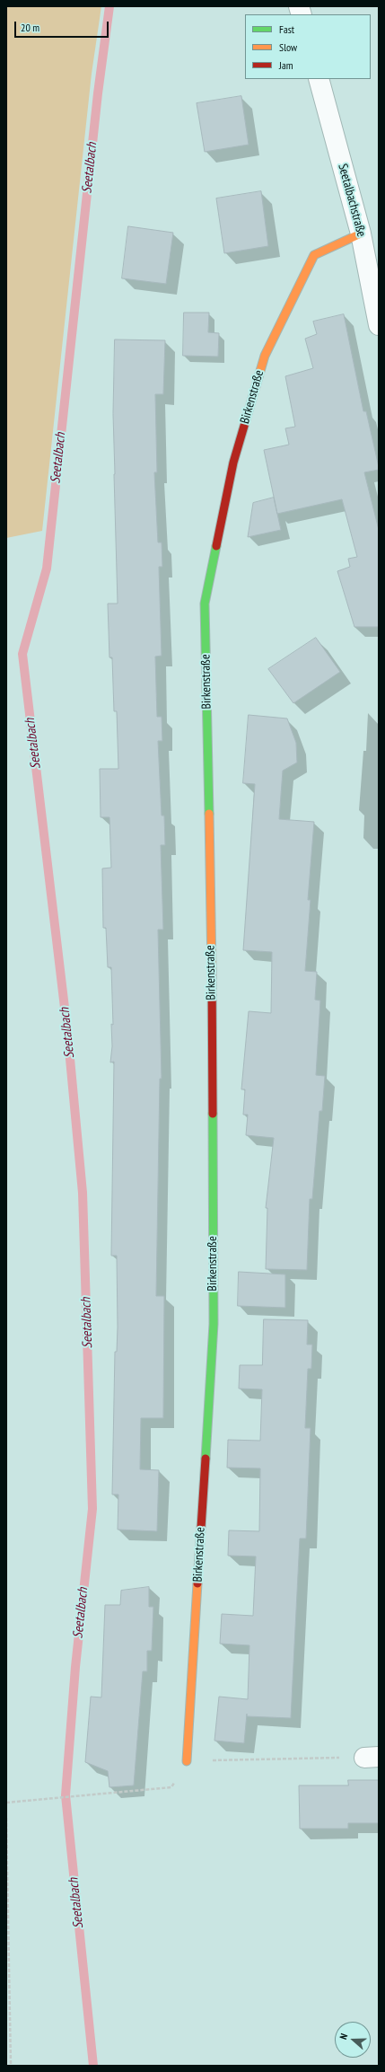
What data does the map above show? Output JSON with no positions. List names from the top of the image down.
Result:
{
  "streets": {
    "street": ["Seetalbachstraße", "Birkenstraße"]
  },
  "crossings": [
    ["Seetalbachstraße", "Birkenstraße"]
  ],
  "water": ["Seetalbach"],
  "legend": ["Fast", "Slow", "Jam"],
  "scale_bar": "20 m",
  "north": "left"
}
